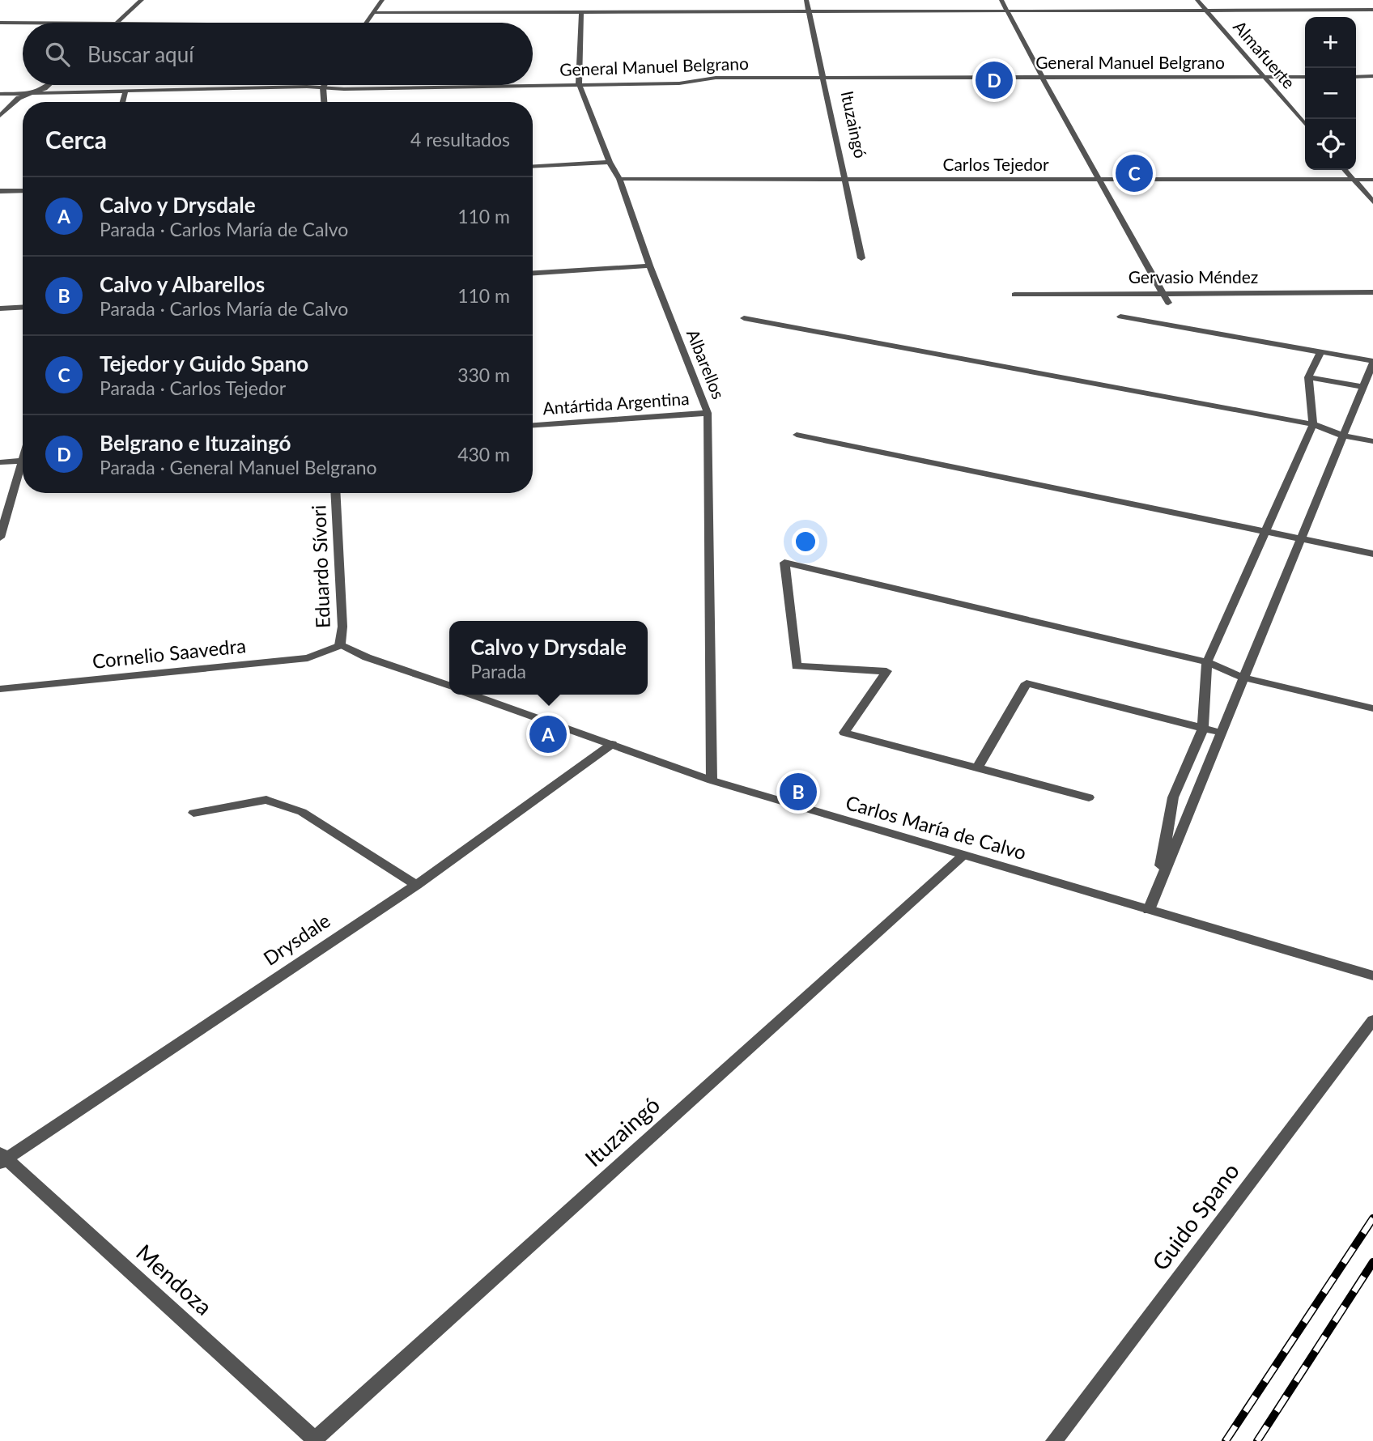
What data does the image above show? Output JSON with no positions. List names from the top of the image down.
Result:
{
  "streets": {
    "street": [
      "Almafuerte",
      "General Manuel Belgrano",
      "Ituzaingó",
      "Carlos Tejedor",
      "Gervasio Méndez",
      "Albarellos",
      "Antártida Argentina",
      "Eduardo Sívori",
      "Cornelio Saavedra",
      "Carlos María de Calvo",
      "Drysdale",
      "Guido Spano",
      "Mendoza"
    ]
  },
  "crossings": [
    ["Almafuerte", "General Manuel Belgrano"],
    ["General Manuel Belgrano", "Ituzaingó"],
    ["General Manuel Belgrano", "Albarellos"],
    ["Ituzaingó", "Carlos Tejedor"],
    ["Ituzaingó", "Carlos María de Calvo"],
    ["Ituzaingó", "Mendoza"],
    ["Carlos Tejedor", "Albarellos"],
    ["Albarellos", "Antártida Argentina"],
    ["Albarellos", "Carlos María de Calvo"],
    ["Eduardo Sívori", "Cornelio Saavedra"],
    ["Carlos María de Calvo", "Drysdale"],
    ["Drysdale", "Mendoza"]
  ],
  "page": {
    "map_buttons": ["+", "−"],
    "search": "Buscar aquí",
    "pins": [
      "D",
      "C",
      "A",
      "B"
    ],
    "heading": ["Cerca", "4 resultados"],
    "list": [
      {
        "mark": "A",
        "name": "Calvo y Drysdale",
        "note": "Parada · Carlos María de Calvo",
        "value": "110 m"
      },
      {
        "mark": "B",
        "name": "Calvo y Albarellos",
        "note": "Parada · Carlos María de Calvo",
        "value": "110 m"
      },
      {
        "mark": "C",
        "name": "Tejedor y Guido Spano",
        "note": "Parada · Carlos Tejedor",
        "value": "330 m"
      },
      {
        "mark": "D",
        "name": "Belgrano e Ituzaingó",
        "note": "Parada · General Manuel Belgrano",
        "value": "430 m"
      }
    ],
    "popup": ["Calvo y Drysdale", "Parada"]
  }
}
